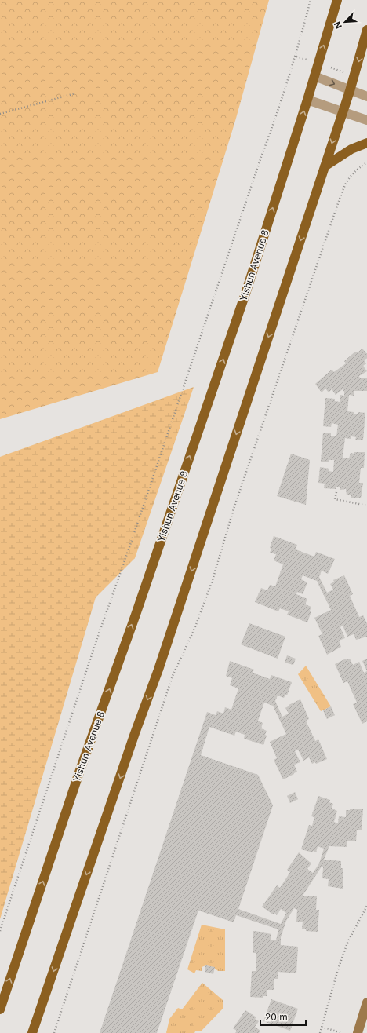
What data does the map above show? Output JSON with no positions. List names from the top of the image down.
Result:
{
  "streets": {
    "main road": ["Yishun Avenue 8"]
  },
  "scale_bar": "20 m",
  "north": "bottom left"
}
